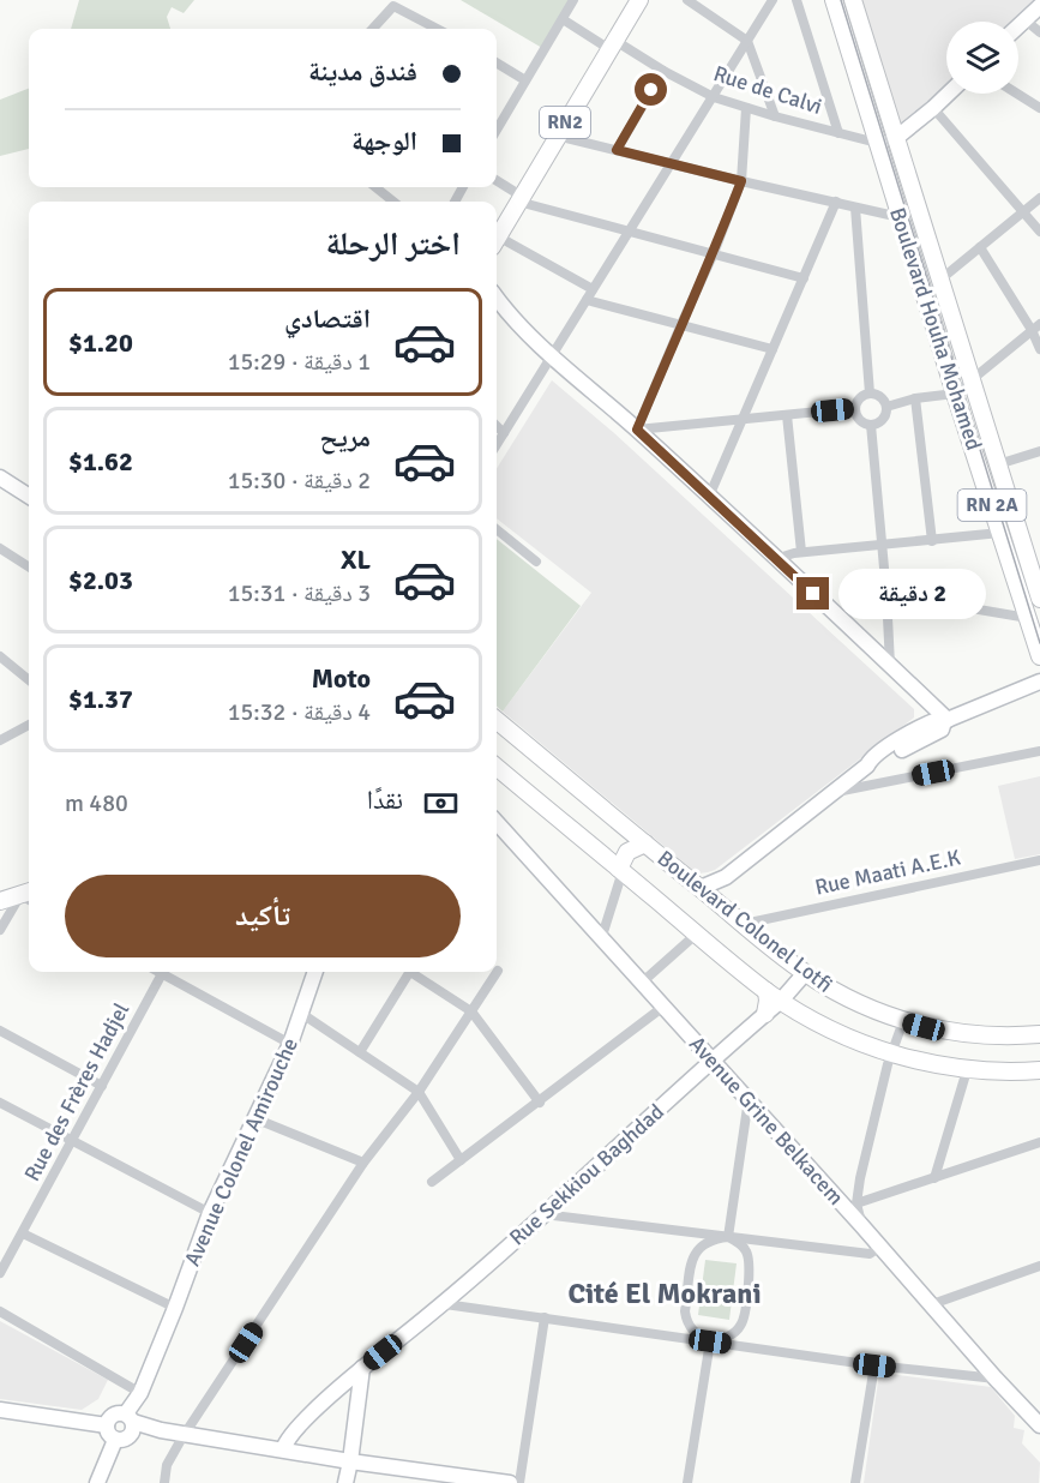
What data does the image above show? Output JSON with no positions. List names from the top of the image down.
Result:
{
  "streets": {
    "main road": [
      "RN2",
      "Boulevard Houha Mohamed",
      "RN 2A",
      "Boulevard Colonel Lotfi",
      "Avenue Grine Belkacem",
      "Avenue Colonel Amirouche",
      "Rue Sekkiou Baghdad"
    ],
    "street": ["Rue de Calvi", "Rue Maati A.E.K", "Rue des Frères Hadjel"]
  },
  "crossings": [
    ["Rue de Calvi", "RN2"],
    ["Rue de Calvi", "Boulevard Houha Mohamed"],
    ["Rue Maati A.E.K", "Boulevard Colonel Lotfi"],
    ["Avenue Grine Belkacem", "Rue Sekkiou Baghdad"]
  ],
  "districts": ["Cité El Mokrani"],
  "page": {
    "banner": ["فندق مدينة", "الوجهة"],
    "heading": "اختر الرحلة",
    "list": [
      {
        "name": "اقتصادي",
        "note": "1 دقيقة · 15:29",
        "value": "$1.20"
      },
      {
        "name": "مريح",
        "note": "2 دقيقة · 15:30",
        "value": "$1.62"
      },
      {
        "name": "XL",
        "note": "3 دقيقة · 15:31",
        "value": "$2.03"
      },
      {
        "name": "Moto",
        "note": "4 دقيقة · 15:32",
        "value": "$1.37"
      }
    ],
    "bubble": "2 دقيقة",
    "pay": ["نقدًا", "480 m"],
    "buttons": "تأكيد"
  }
}
